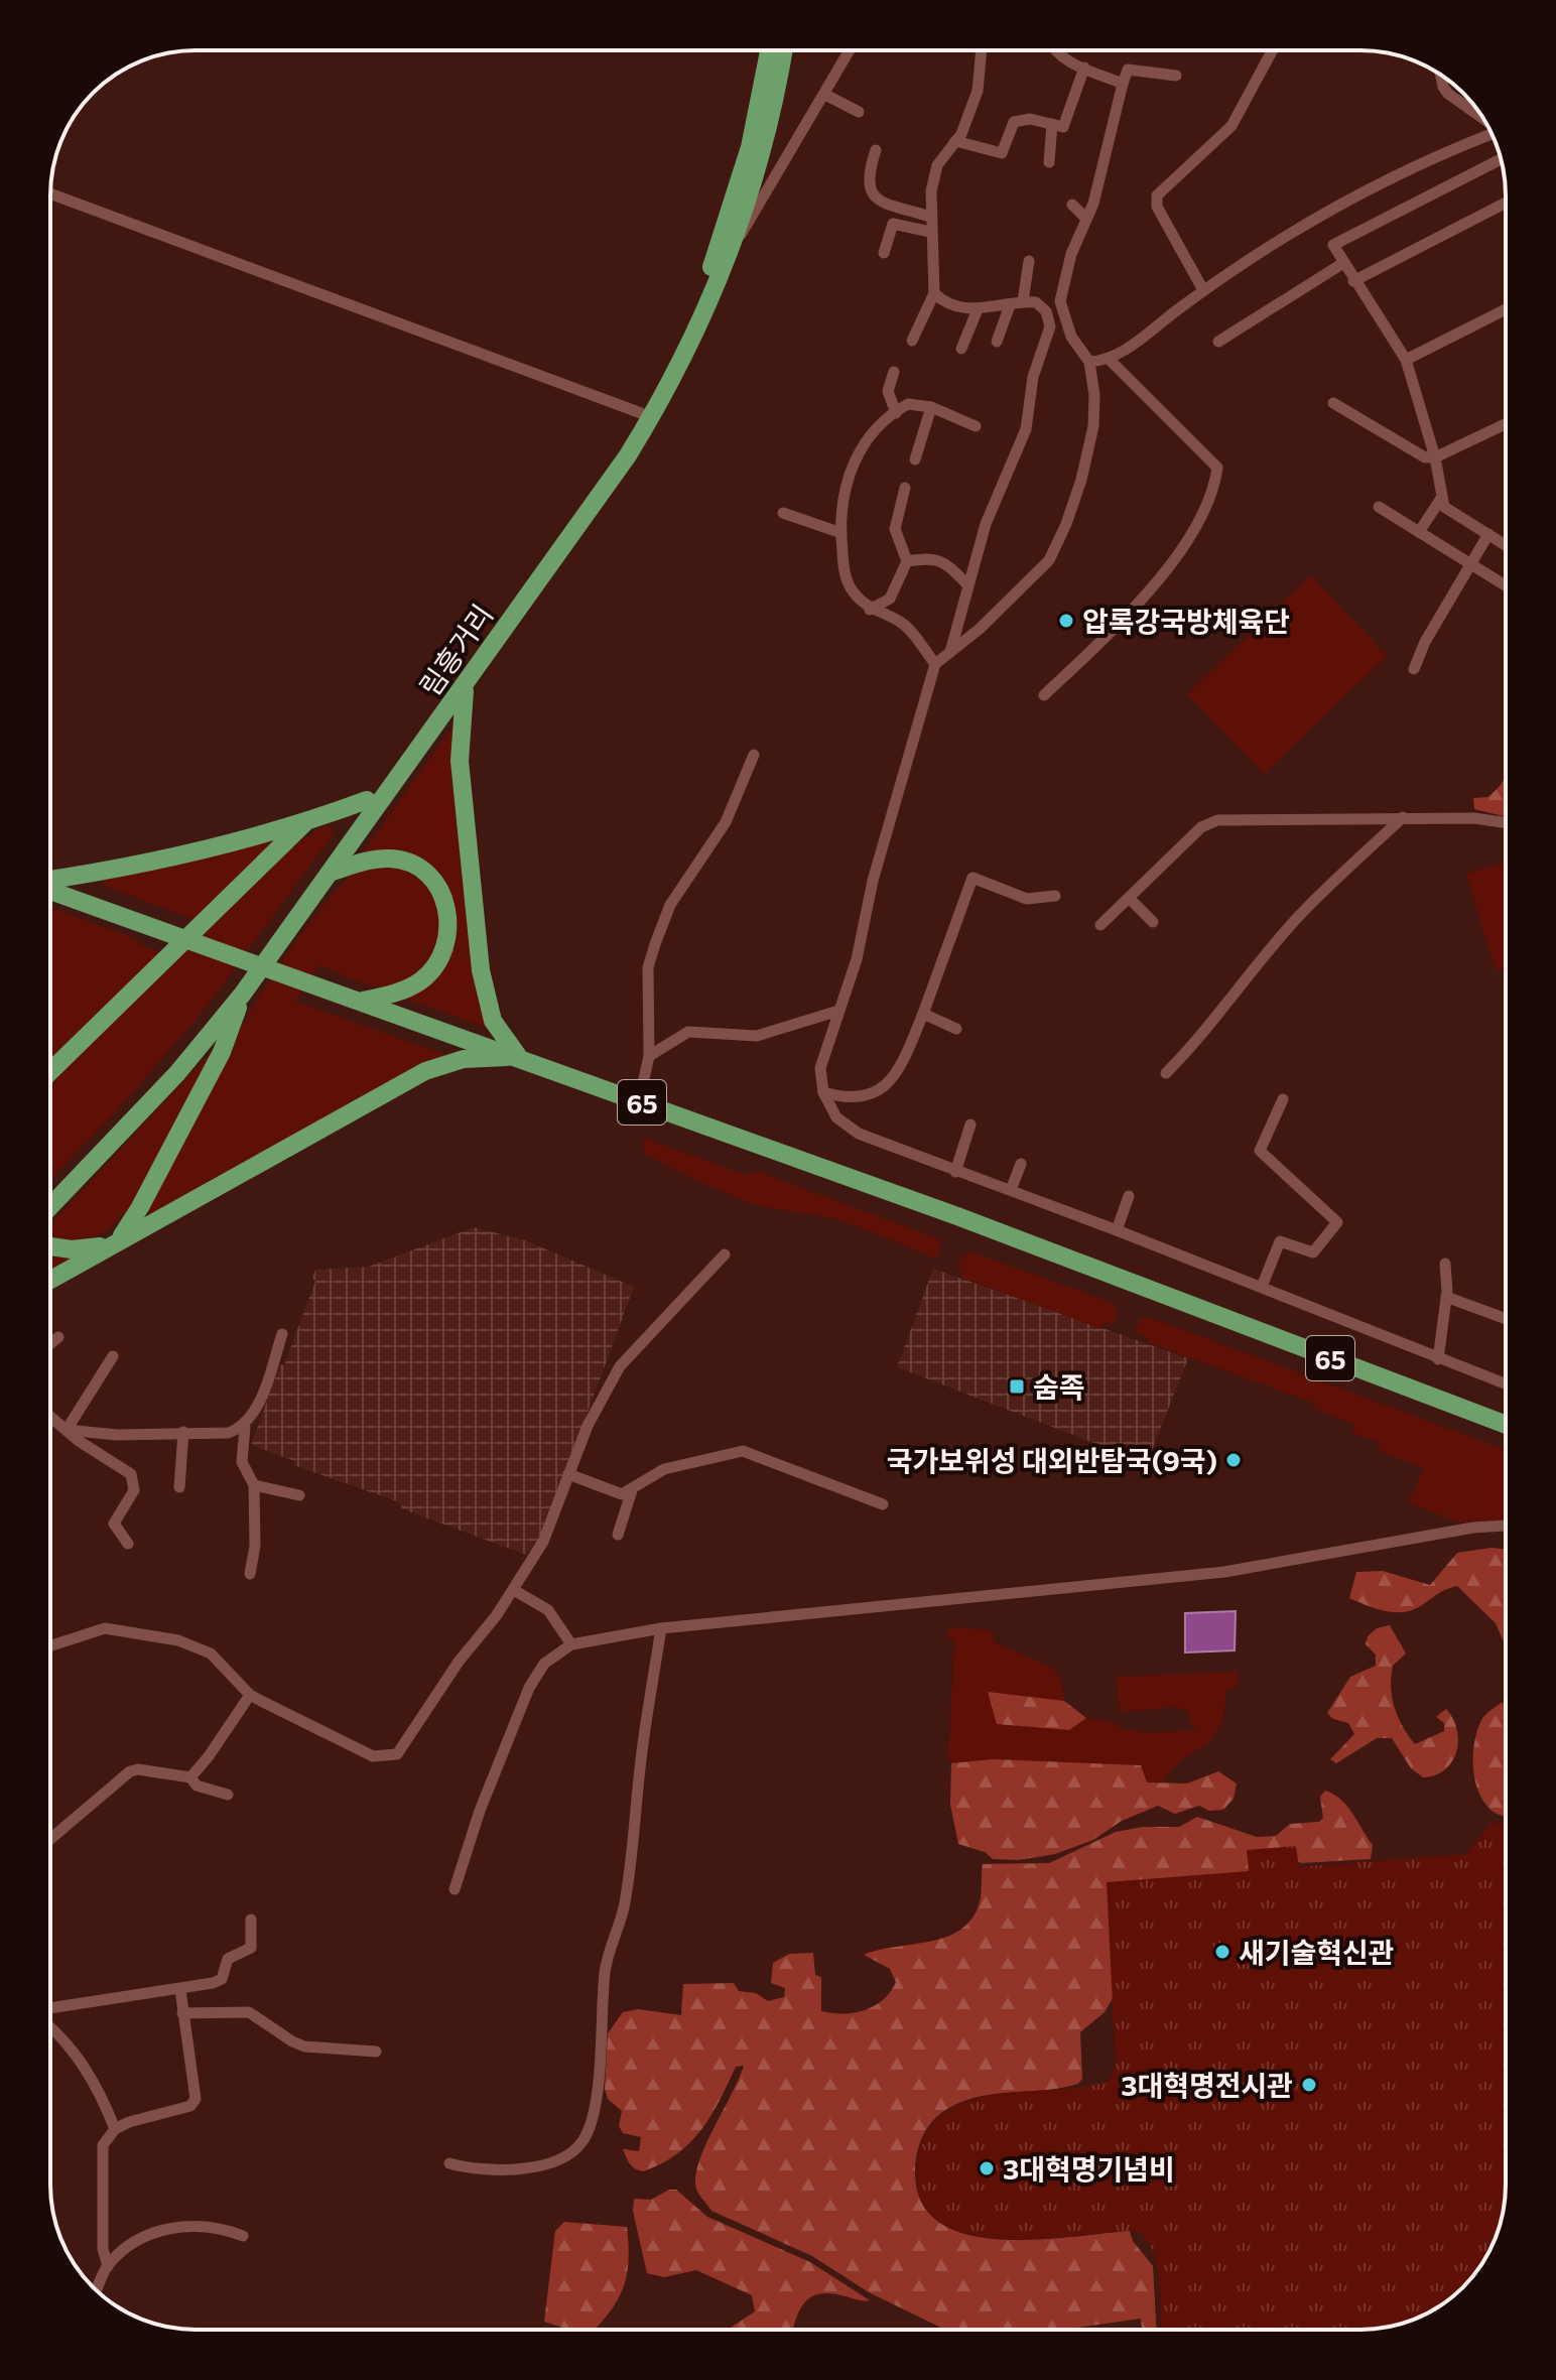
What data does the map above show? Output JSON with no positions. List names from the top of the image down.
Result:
{
  "streets": {
    "main road": ["림흥거리", "65"]
  },
  "places": {
    "other": [
      "압록강국방체육단",
      "국가보위성 대외반탐국(9국)",
      "새기술혁신관",
      "3대혁명전시관",
      "3대혁명기념비"
    ],
    "transit": ["숨족"]
  }
}
